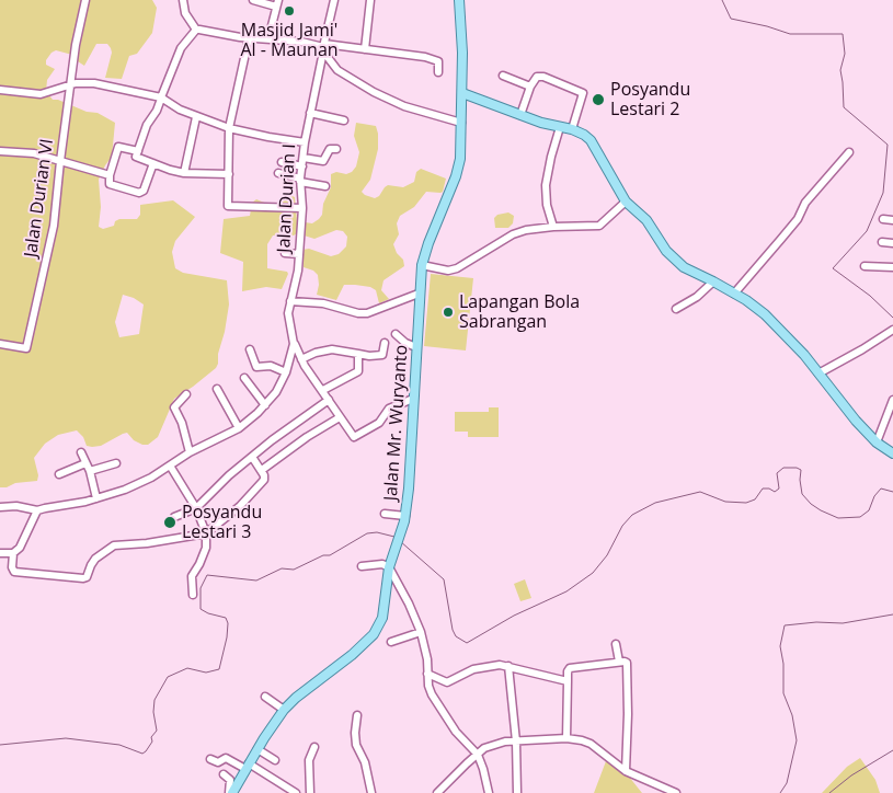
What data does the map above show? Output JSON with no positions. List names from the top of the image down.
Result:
{
  "streets": {
    "main road": ["Jalan Mr. Wuryanto"],
    "street": ["Jalan Durian VI", "Jalan Durian I"]
  },
  "places": [
    "Masjid Jami' Al - Maunan",
    "Posyandu Lestari 2",
    "Lapangan Bola Sabrangan",
    "Posyandu Lestari 3"
  ]
}
